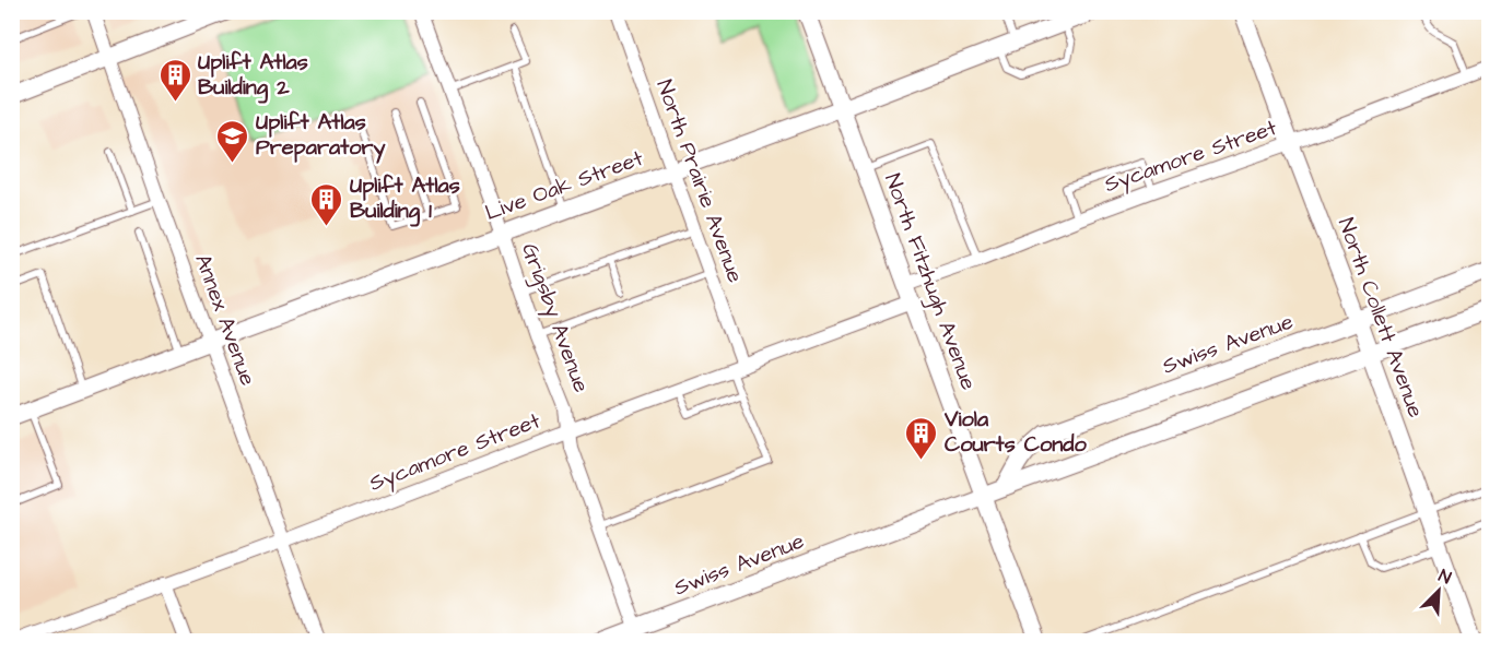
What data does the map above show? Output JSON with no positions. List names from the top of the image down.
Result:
{
  "streets": {
    "street": [
      "Sycamore Street",
      "North Prairie Avenue",
      "Live Oak Street",
      "North Fitzhugh Avenue",
      "Grigsby Avenue",
      "North Collett Avenue",
      "Annex Avenue",
      "Swiss Avenue"
    ]
  },
  "crossings": [
    ["Sycamore Street", "North Prairie Avenue"],
    ["Sycamore Street", "North Fitzhugh Avenue"],
    ["Sycamore Street", "Grigsby Avenue"],
    ["Sycamore Street", "North Collett Avenue"],
    ["Sycamore Street", "Annex Avenue"],
    ["North Prairie Avenue", "Live Oak Street"],
    ["Live Oak Street", "North Fitzhugh Avenue"],
    ["Live Oak Street", "Grigsby Avenue"],
    ["Live Oak Street", "Annex Avenue"],
    ["North Fitzhugh Avenue", "Swiss Avenue"],
    ["Grigsby Avenue", "Swiss Avenue"],
    ["North Collett Avenue", "Swiss Avenue"]
  ],
  "places": {
    "building": ["Uplift Atlas Building 2", "Uplift Atlas Building 1", "Viola Courts Condo"],
    "school or university": ["Uplift Atlas Preparatory"]
  },
  "north": "top right"
}
